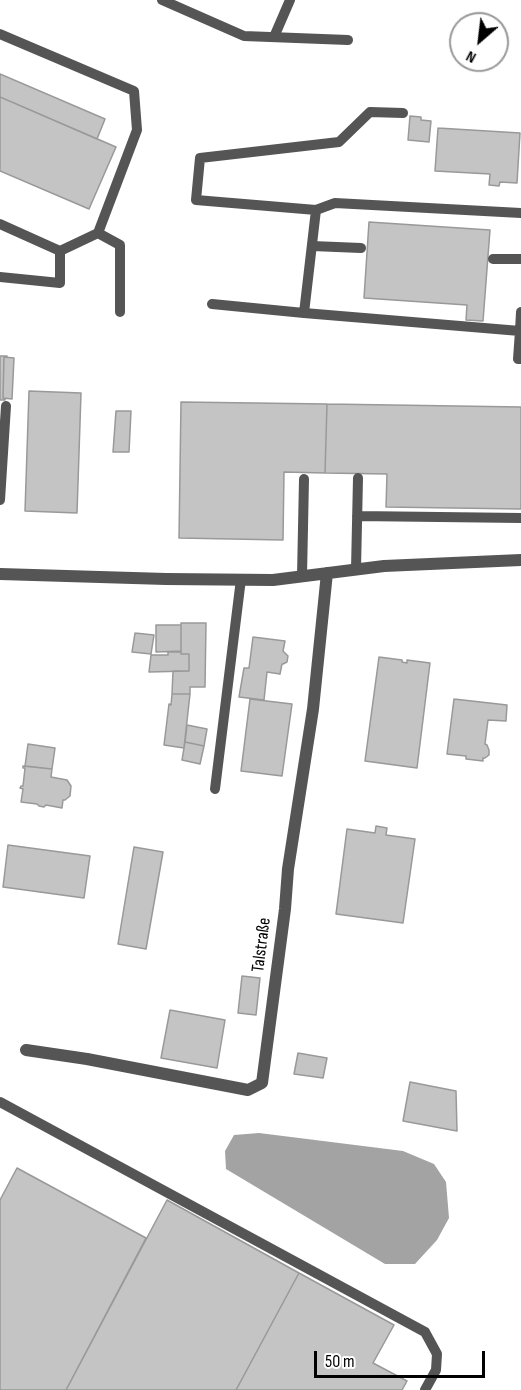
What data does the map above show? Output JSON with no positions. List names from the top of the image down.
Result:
{
  "streets": {
    "street": ["Talstraße"]
  },
  "scale_bar": "50 m",
  "north": "bottom left"
}
